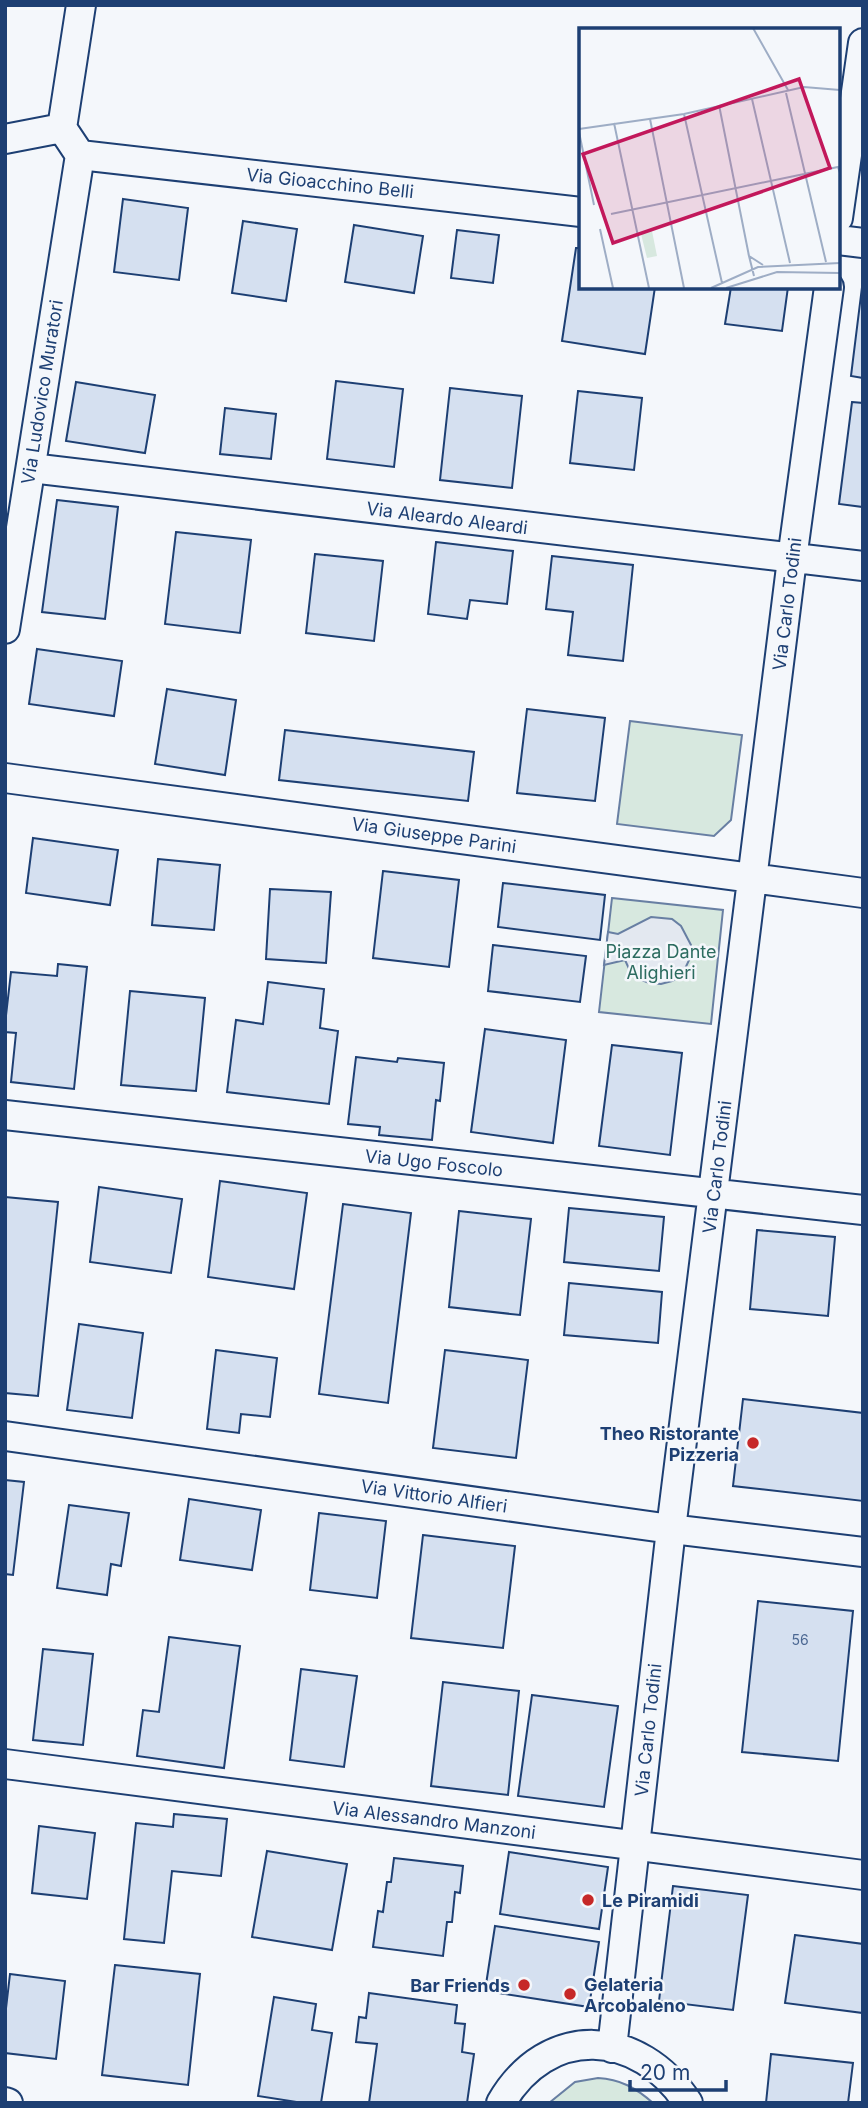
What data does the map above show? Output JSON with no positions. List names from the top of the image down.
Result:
{
  "streets": {
    "street": [
      "Via Gioacchino Belli",
      "Via Ludovico Muratori",
      "Via Aleardo Aleardi",
      "Via Carlo Todini",
      "Via Giuseppe Parini",
      "Via Ugo Foscolo",
      "Via Vittorio Alfieri",
      "Via Alessandro Manzoni"
    ]
  },
  "crossings": [
    ["Via Gioacchino Belli", "Via Ludovico Muratori"],
    ["Via Ludovico Muratori", "Via Aleardo Aleardi"],
    ["Via Aleardo Aleardi", "Via Carlo Todini"],
    ["Via Carlo Todini", "Via Giuseppe Parini"],
    ["Via Carlo Todini", "Via Ugo Foscolo"],
    ["Via Carlo Todini", "Via Vittorio Alfieri"],
    ["Via Carlo Todini", "Via Alessandro Manzoni"]
  ],
  "parks": ["Piazza Dante Alighieri"],
  "places": [
    "Theo Ristorante Pizzeria",
    "Le Piramidi",
    "Bar Friends",
    "Gelateria Arcobaleno"
  ],
  "house_numbers": ["56"],
  "scale_bar": "20 m"
}
